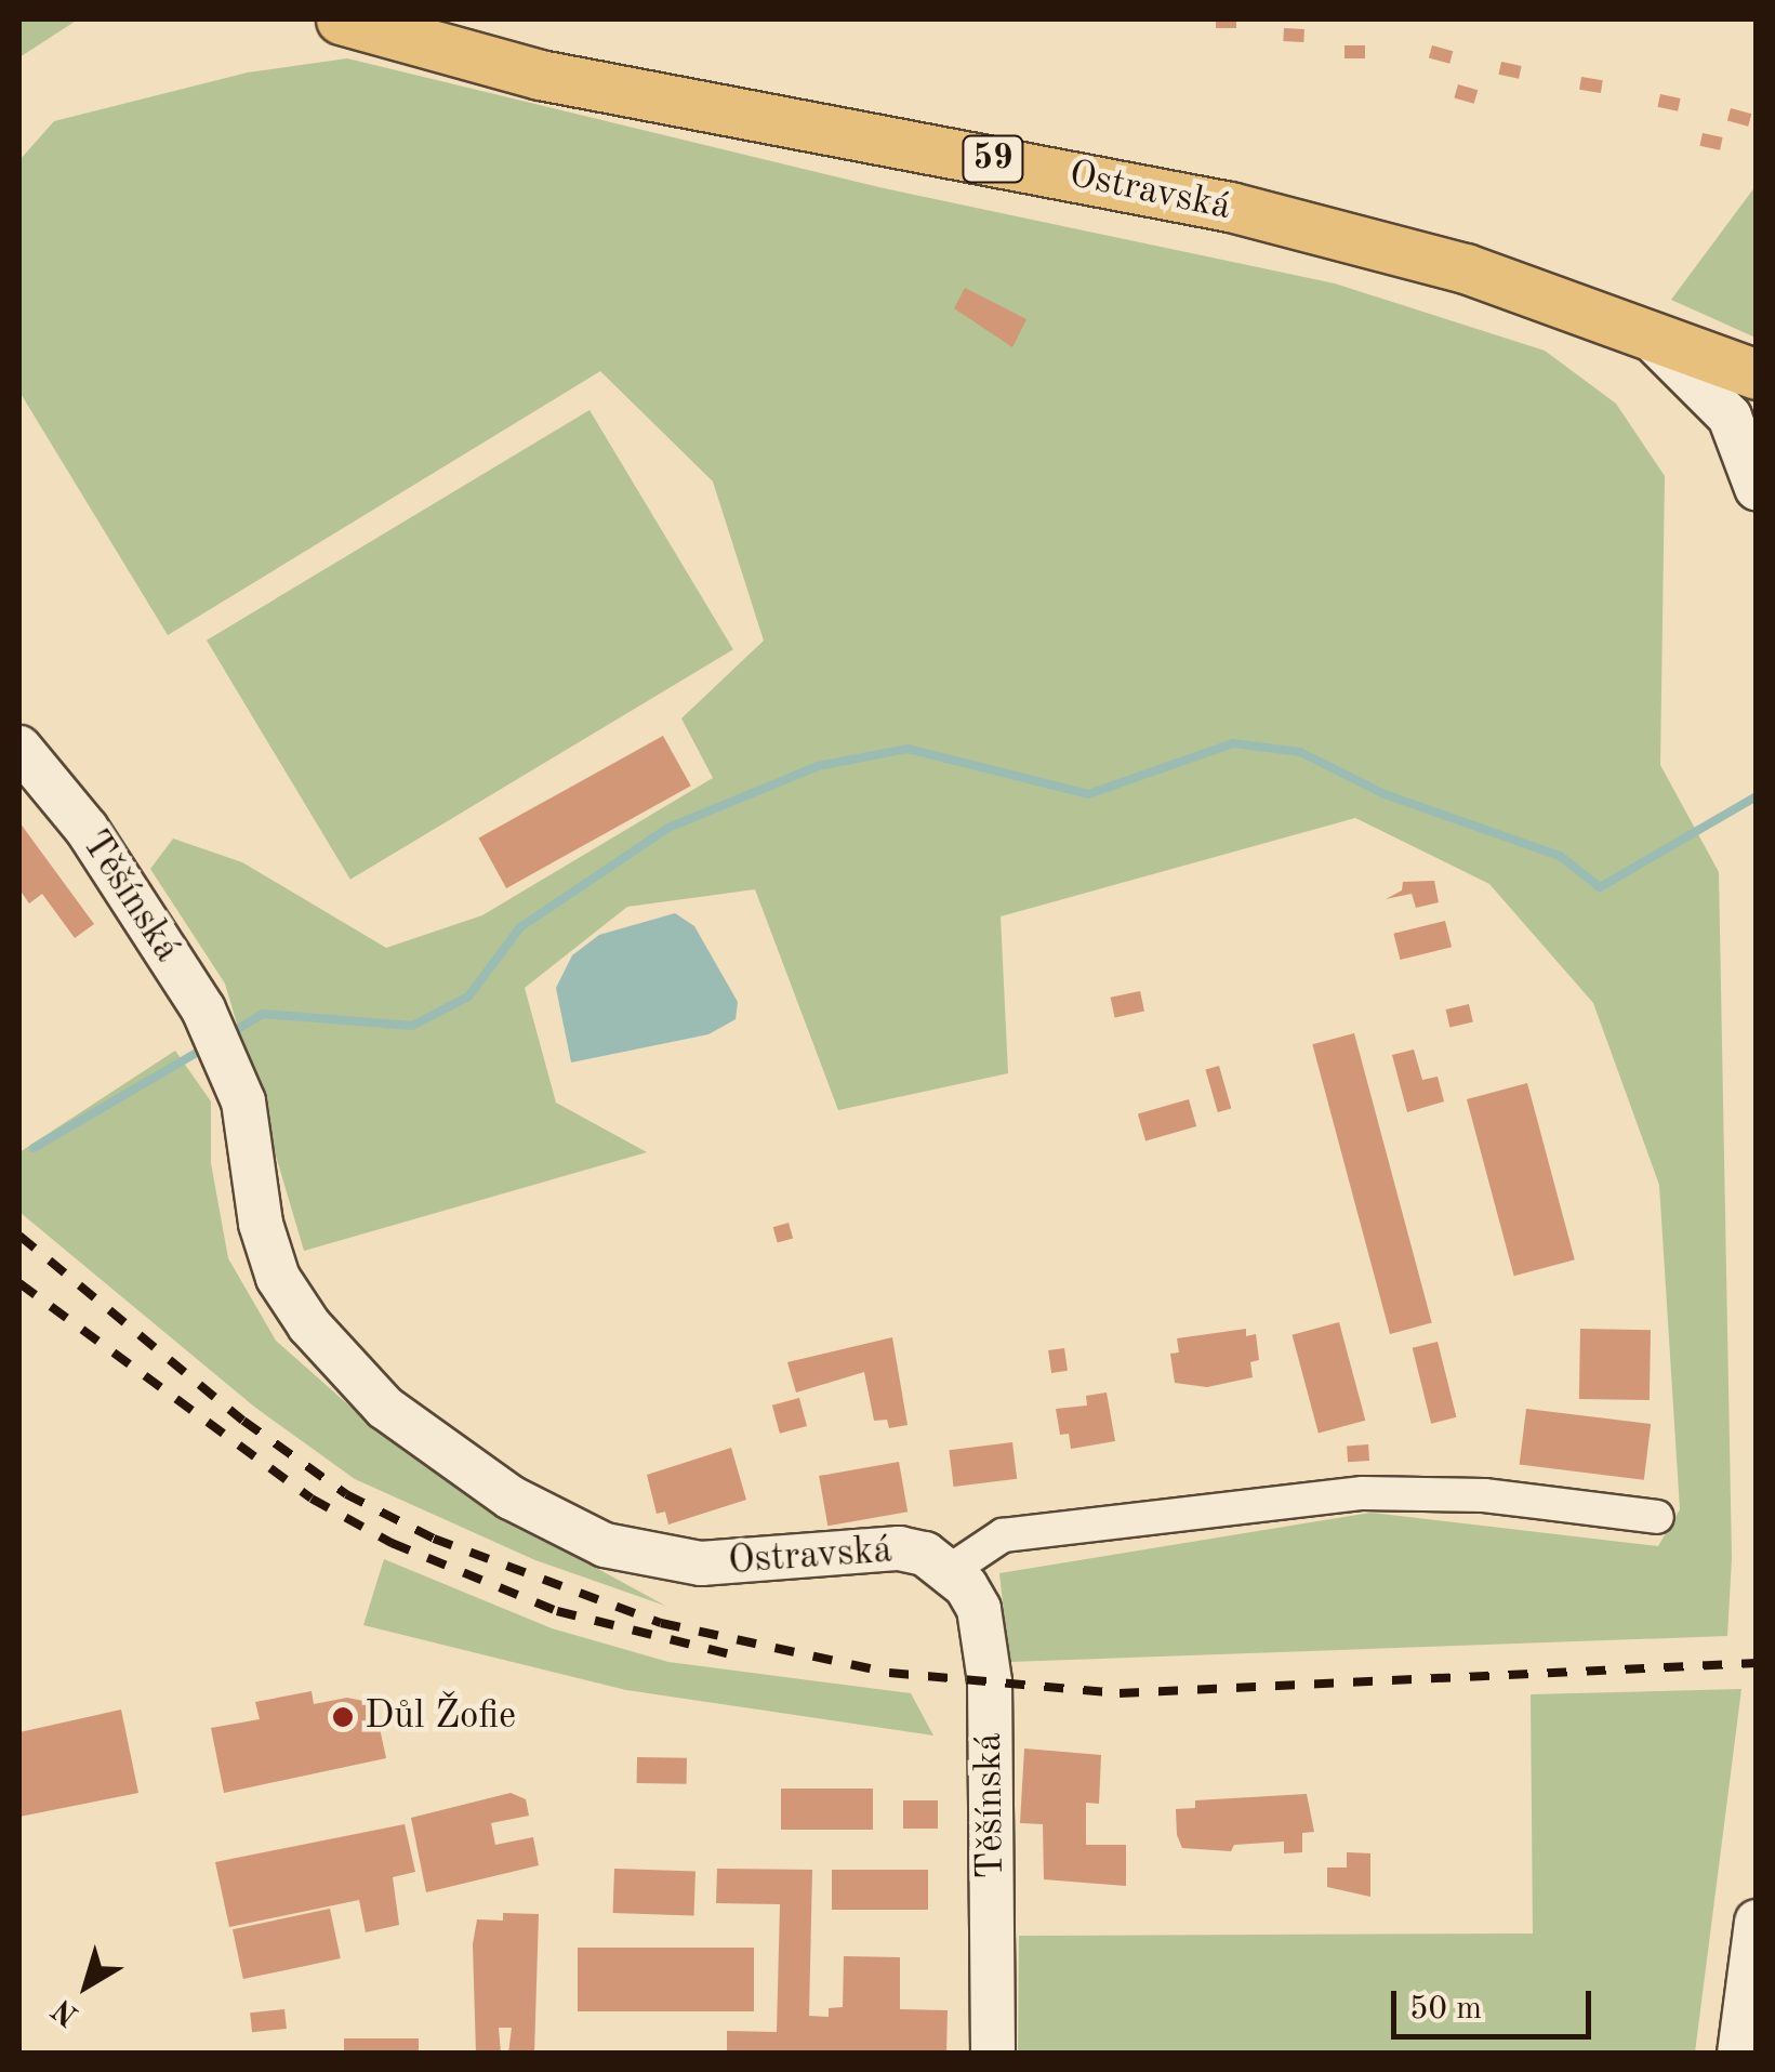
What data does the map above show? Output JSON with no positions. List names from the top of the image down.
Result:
{
  "streets": {
    "main road": ["59", "Ostravská"],
    "street": ["Těšínská"]
  },
  "crossings": [
    ["Ostravská", "Těšínská"]
  ],
  "places": ["Důl Žofie"],
  "scale_bar": "50 m",
  "north": "bottom left"
}
